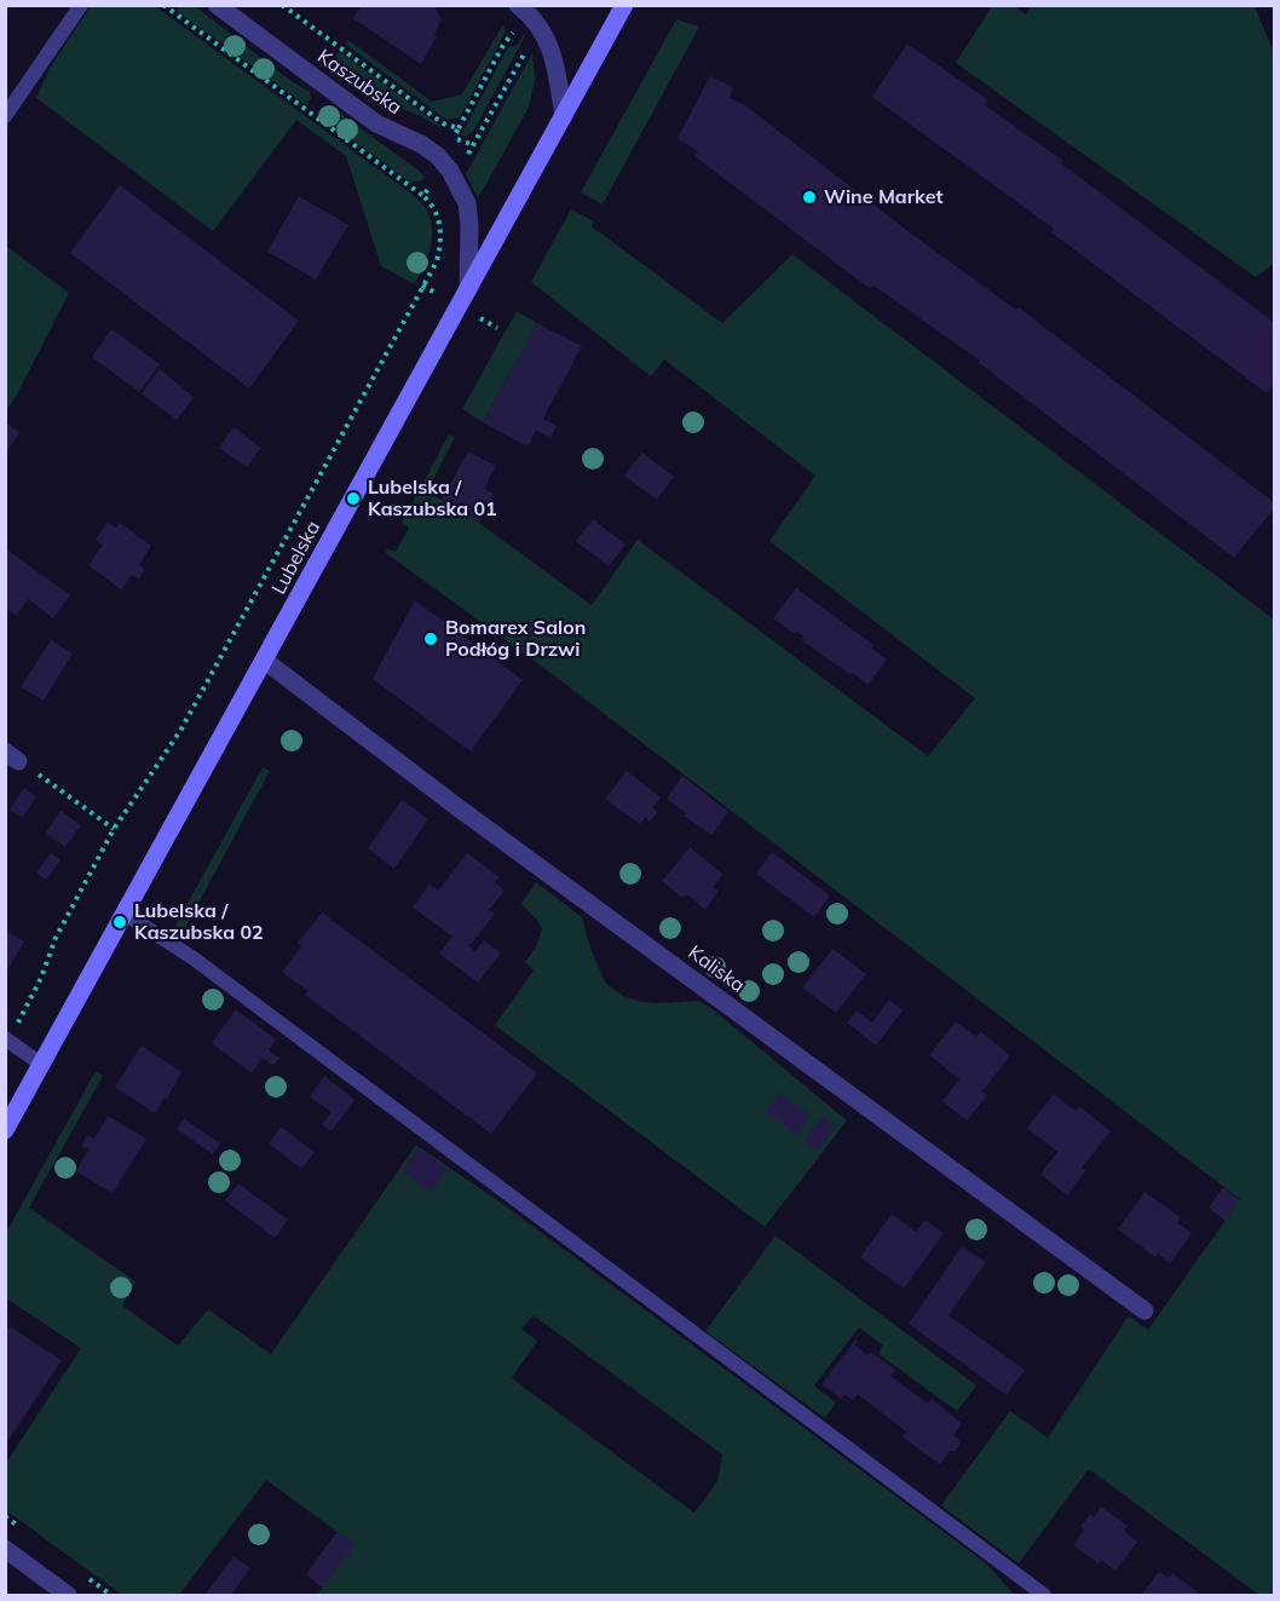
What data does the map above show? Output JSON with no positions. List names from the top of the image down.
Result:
{
  "streets": {
    "main road": ["Lubelska"],
    "street": ["Kaszubska", "Kaliska"]
  },
  "crossings": [
    ["Kaszubska", "Lubelska"],
    ["Lubelska", "Kaliska"]
  ],
  "places": [
    "Wine Market",
    "Lubelska / Kaszubska 01",
    "Bomarex Salon Podłóg i Drzwi",
    "Lubelska / Kaszubska 02"
  ]
}
